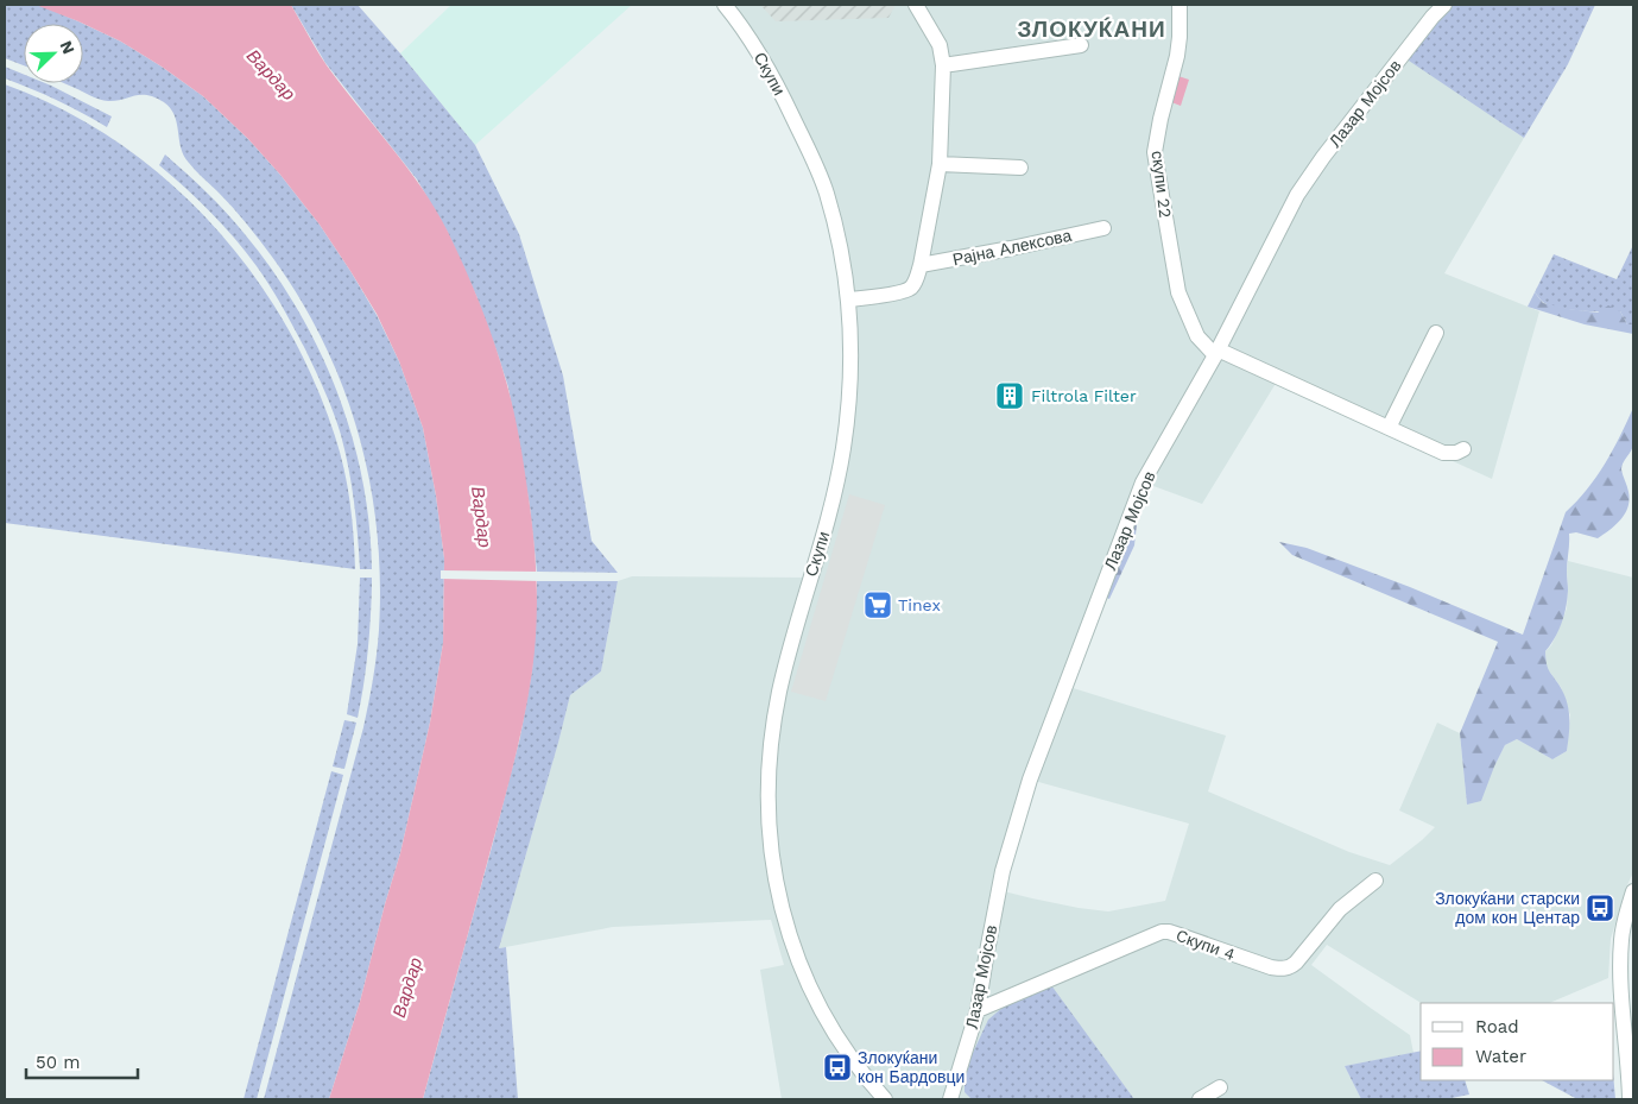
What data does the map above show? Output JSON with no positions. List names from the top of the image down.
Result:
{
  "streets": {
    "street": [
      "Скупи",
      "Лазар Мојсов",
      "скупи 22",
      "Рајна Алексова",
      "Cкупи 4"
    ]
  },
  "crossings": [
    ["Лазар Мојсов", "скупи 22"],
    ["Лазар Мојсов", "Cкупи 4"]
  ],
  "districts": ["ЗЛОКУЌАНИ"],
  "water": ["Вардар"],
  "places": {
    "building": ["Filtrola Filter"],
    "supermarket": ["Tinex"],
    "bus stop": ["Злокуќани старски дом кон Центар", "Злокуќани кон Бардовци"]
  },
  "legend": ["Road", "Water"],
  "scale_bar": "50 m",
  "north": "top right"
}
